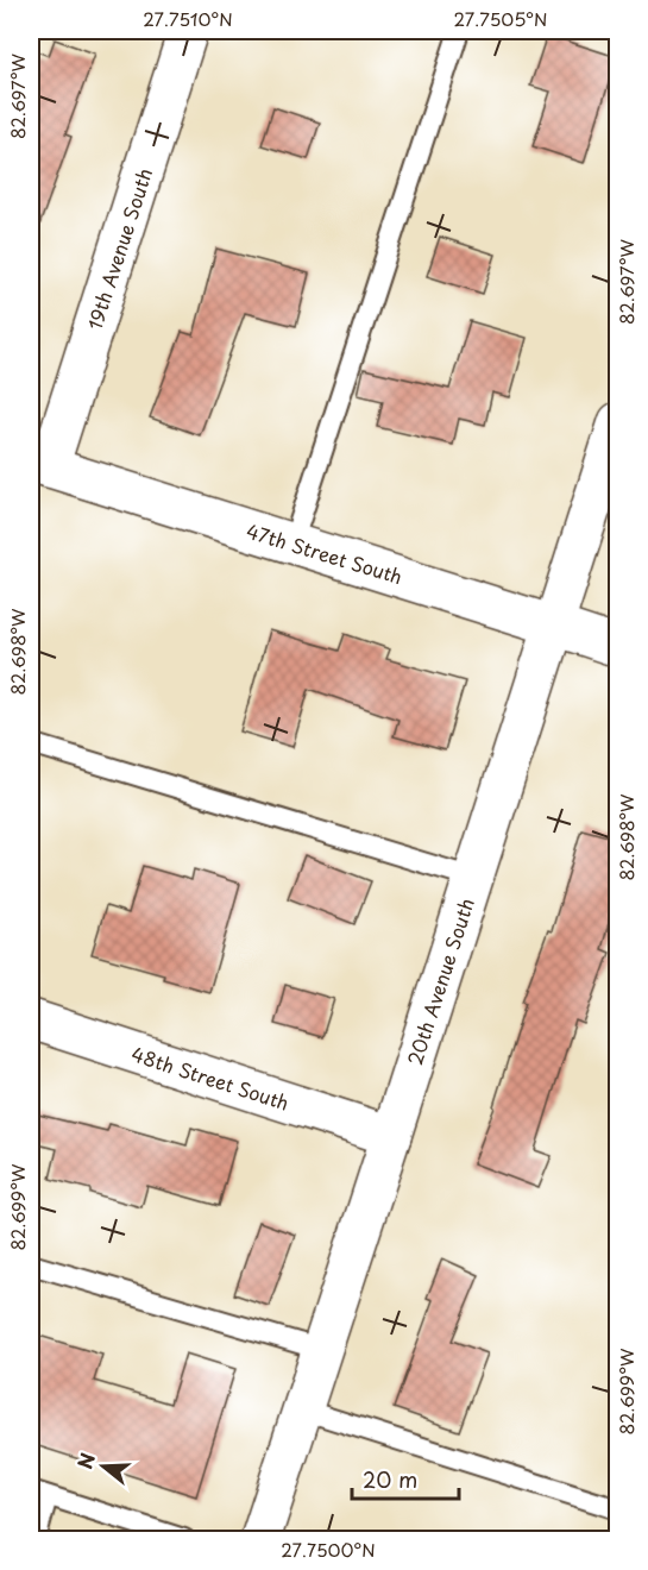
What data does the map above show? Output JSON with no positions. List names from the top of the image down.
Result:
{
  "streets": {
    "street": [
      "19th Avenue South",
      "47th Street South",
      "20th Avenue South",
      "48th Street South"
    ]
  },
  "crossings": [
    ["19th Avenue South", "47th Street South"],
    ["47th Street South", "20th Avenue South"],
    ["20th Avenue South", "48th Street South"]
  ],
  "scale_bar": "20 m",
  "north": "left",
  "coordinates": [
    "27.7510°N",
    "27.7505°N",
    "82.697°W",
    "82.698°W",
    "82.699°W",
    "27.7500°N"
  ]
}
